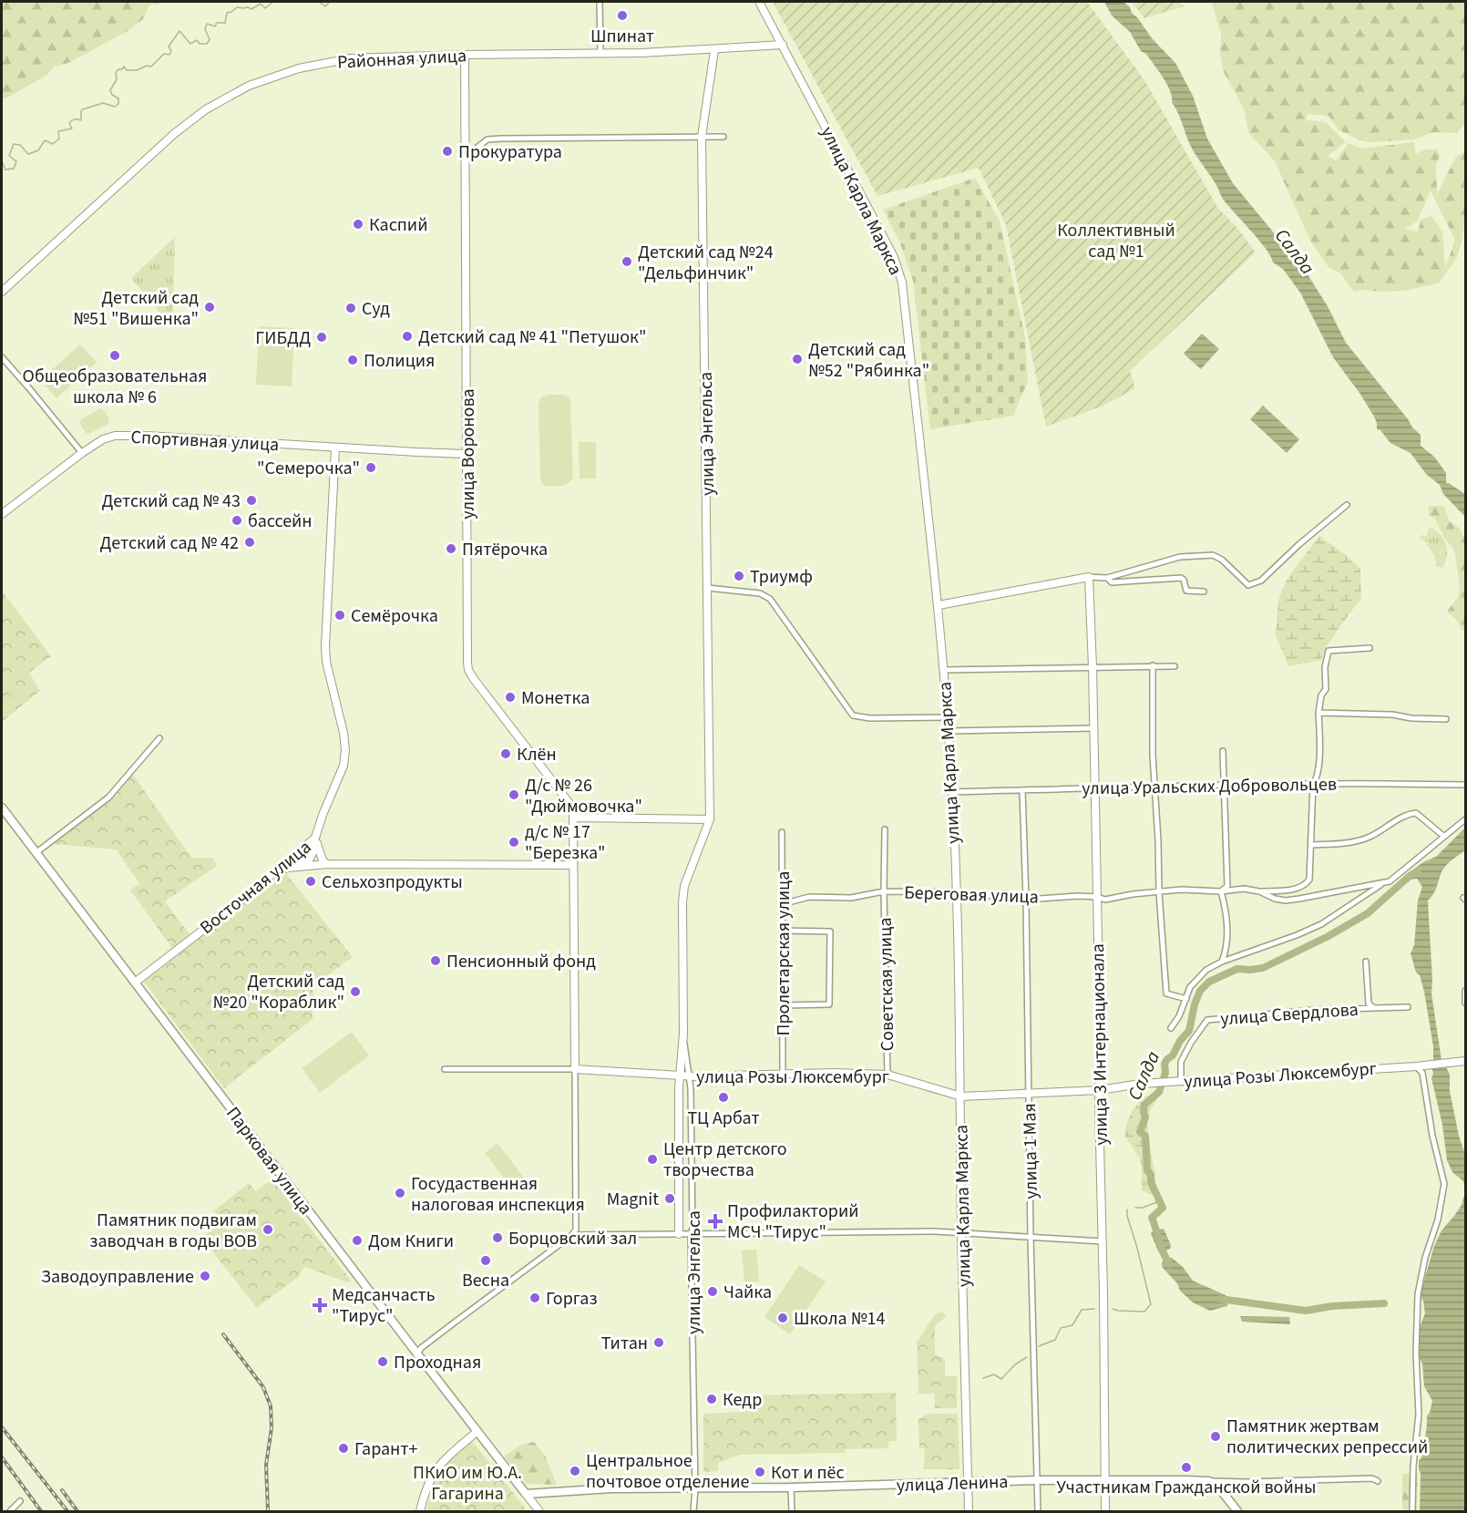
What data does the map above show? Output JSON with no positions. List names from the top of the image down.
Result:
{
  "streets": {
    "main road": ["Парковая улица", "улица Ленина"],
    "street": [
      "Районная улица",
      "улица Карла Маркса",
      "улица Энгельса",
      "Спортивная улица",
      "улица Воронова",
      "улица Уральских Добровольцев",
      "Восточная улица",
      "Береговая улица",
      "Пролетарская улица",
      "Советская улица",
      "улица Свердлова",
      "улица 3 Интернационала",
      "улица Розы Люксембург",
      "улица 1 Мая"
    ]
  },
  "crossings": [
    ["Районная улица", "улица Карла Маркса"],
    ["Районная улица", "улица Энгельса"],
    ["Районная улица", "улица Воронова"],
    ["улица Карла Маркса", "улица Уральских Добровольцев"],
    ["улица Карла Маркса", "Береговая улица"],
    ["улица Карла Маркса", "улица Розы Люксембург"],
    ["улица Карла Маркса", "улица Ленина"],
    ["улица Энгельса", "улица Розы Люксембург"],
    ["улица Энгельса", "улица Ленина"],
    ["Спортивная улица", "улица Воронова"],
    ["Спортивная улица", "Восточная улица"],
    ["улица Воронова", "Восточная улица"],
    ["улица Воронова", "улица Розы Люксембург"],
    ["улица Уральских Добровольцев", "улица 3 Интернационала"],
    ["улица Уральских Добровольцев", "улица 1 Мая"],
    ["Восточная улица", "Парковая улица"],
    ["Береговая улица", "Пролетарская улица"],
    ["Береговая улица", "Советская улица"],
    ["Береговая улица", "улица 3 Интернационала"],
    ["Береговая улица", "улица 1 Мая"],
    ["Пролетарская улица", "улица Розы Люксембург"],
    ["Советская улица", "улица Розы Люксембург"],
    ["улица Свердлова", "улица Розы Люксембург"],
    ["улица 3 Интернационала", "улица Розы Люксембург"],
    ["улица 3 Интернационала", "улица Ленина"],
    ["улица Розы Люксембург", "улица 1 Мая"],
    ["улица 1 Мая", "улица Ленина"],
    ["Парковая улица", "улица Ленина"]
  ],
  "water": ["Салда"],
  "parks": ["Коллективный сад №1", "ПКиО им Ю.А. Гагарина"],
  "places": {
    "other": [
      "Шпинат",
      "Прокуратура",
      "Каспий",
      "Детский сад №24 \"Дельфинчик\"",
      "Детский сад №51 \"Вишенка\"",
      "Суд",
      "Детский сад № 41 \"Петушок\"",
      "ГИБДД",
      "Общеобразовательная школа № 6",
      "Детский сад №52 \"Рябинка\"",
      "Полиция",
      "\"Семерочка\"",
      "Детский сад № 43",
      "бассейн",
      "Детский сад № 42",
      "Пятёрочка",
      "Триумф",
      "Семёрочка",
      "Монетка",
      "Клён",
      "Д/с № 26 \"Дюймовочка\"",
      "д/с № 17 \"Березка\"",
      "Сельхозпродукты",
      "Пенсионный фонд",
      "Детский сад №20 \"Кораблик\"",
      "ТЦ Арбат",
      "Центр детского творчества",
      "Госудаственная налоговая инспекция",
      "Magnit",
      "Памятник подвигам заводчан в годы ВОВ",
      "Борцовский зал",
      "Дом Книги",
      "Весна",
      "Заводоуправление",
      "Чайка",
      "Горгаз",
      "Школа №14",
      "Титан",
      "Проходная",
      "Кедр",
      "Памятник жертвам политических репрессий",
      "Гарант+",
      "Участникам Гражданской войны",
      "Центральное почтовое отделение",
      "Кот и пёс"
    ],
    "health": ["Профилакторий МСЧ \"Тирус\"", "Медсанчасть \"Тирус\""]
  }
}
